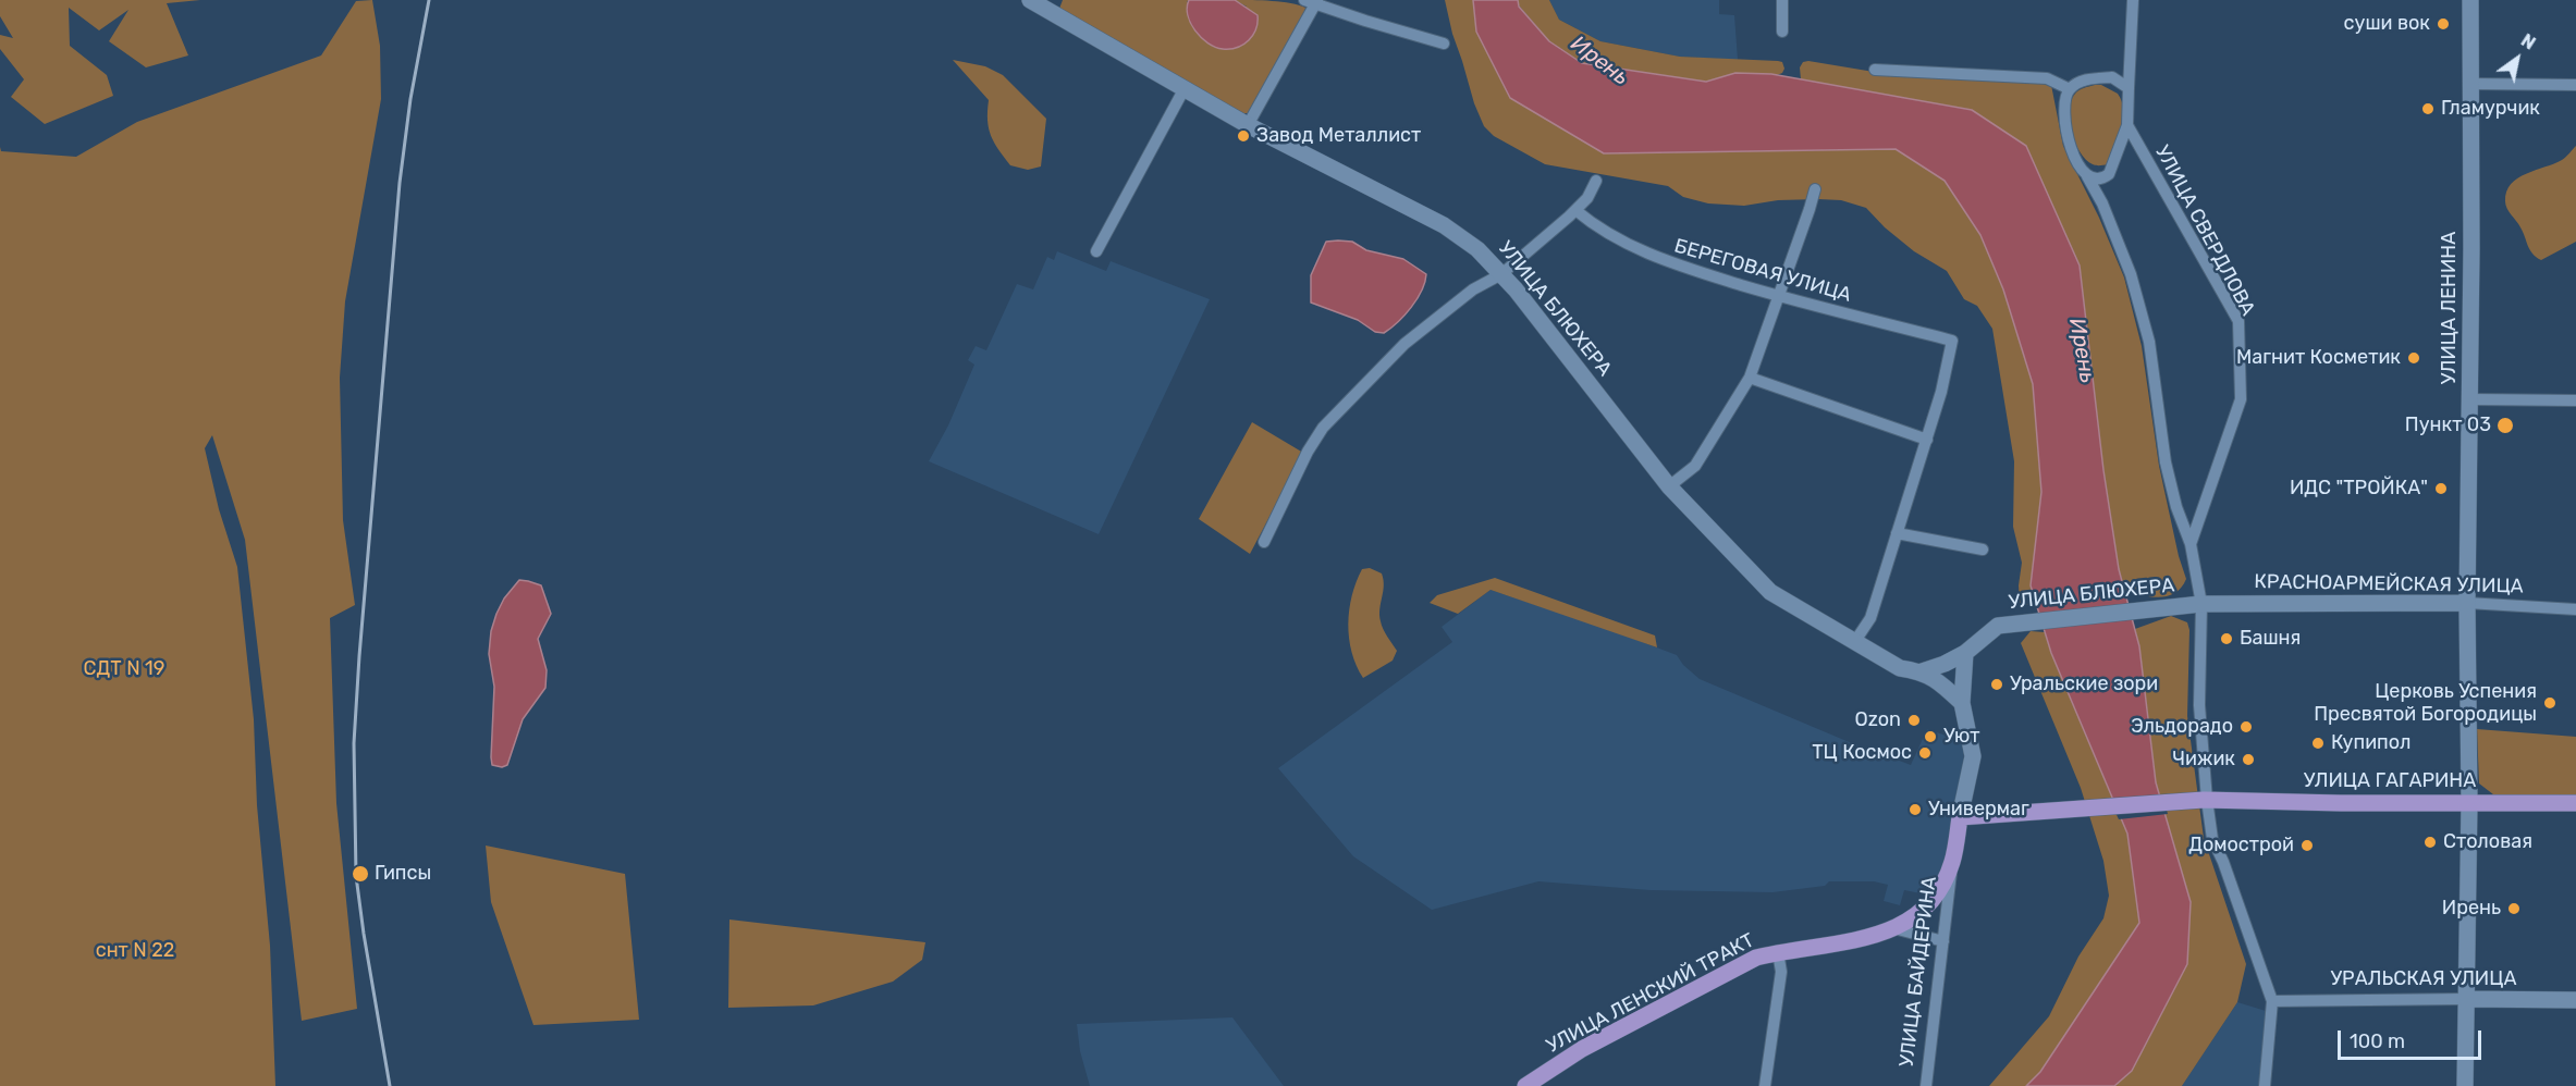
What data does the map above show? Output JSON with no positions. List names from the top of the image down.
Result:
{
  "streets": {
    "main road": ["УЛИЦА ГАГАРИНА", "УЛИЦА ЛЕНСКИЙ ТРАКТ"],
    "street": [
      "УЛИЦА СВЕРДЛОВА",
      "БЕРЕГОВАЯ УЛИЦА",
      "УЛИЦА ЛЕНИНА",
      "УЛИЦА БЛЮХЕРА",
      "КРАСНОАРМЕЙСКАЯ УЛИЦА",
      "УЛИЦА БАЙДЕРИНА",
      "УРАЛЬСКАЯ УЛИЦА"
    ]
  },
  "crossings": [
    ["УЛИЦА СВЕРДЛОВА", "УЛИЦА БЛЮХЕРА"],
    ["УЛИЦА СВЕРДЛОВА", "КРАСНОАРМЕЙСКАЯ УЛИЦА"],
    ["УЛИЦА СВЕРДЛОВА", "УЛИЦА ГАГАРИНА"],
    ["УЛИЦА СВЕРДЛОВА", "УРАЛЬСКАЯ УЛИЦА"],
    ["УЛИЦА ЛЕНИНА", "КРАСНОАРМЕЙСКАЯ УЛИЦА"],
    ["УЛИЦА ЛЕНИНА", "УЛИЦА ГАГАРИНА"],
    ["УЛИЦА ЛЕНИНА", "УРАЛЬСКАЯ УЛИЦА"],
    ["УЛИЦА БЛЮХЕРА", "КРАСНОАРМЕЙСКАЯ УЛИЦА"],
    ["УЛИЦА ГАГАРИНА", "УЛИЦА ЛЕНСКИЙ ТРАКТ"],
    ["УЛИЦА БАЙДЕРИНА", "УЛИЦА ЛЕНСКИЙ ТРАКТ"]
  ],
  "water": ["Ирень"],
  "parks": ["СДТ N 19", "снт N 22"],
  "places": [
    "суши вок",
    "Гламурчик",
    "Завод Металлист",
    "Магнит Косметик",
    "Пункт 03",
    "ИДС \"ТРОЙКА\"",
    "Башня",
    "Уральские зори",
    "Церковь Успения Пресвятой Богородицы",
    "Ozon",
    "Эльдорадо",
    "Уют",
    "Купипол",
    "ТЦ Космос",
    "Чижик",
    "Универмаг",
    "Столовая",
    "Домострой",
    "Гипсы",
    "Ирень"
  ],
  "scale_bar": "100 m",
  "north": "top right"
}
